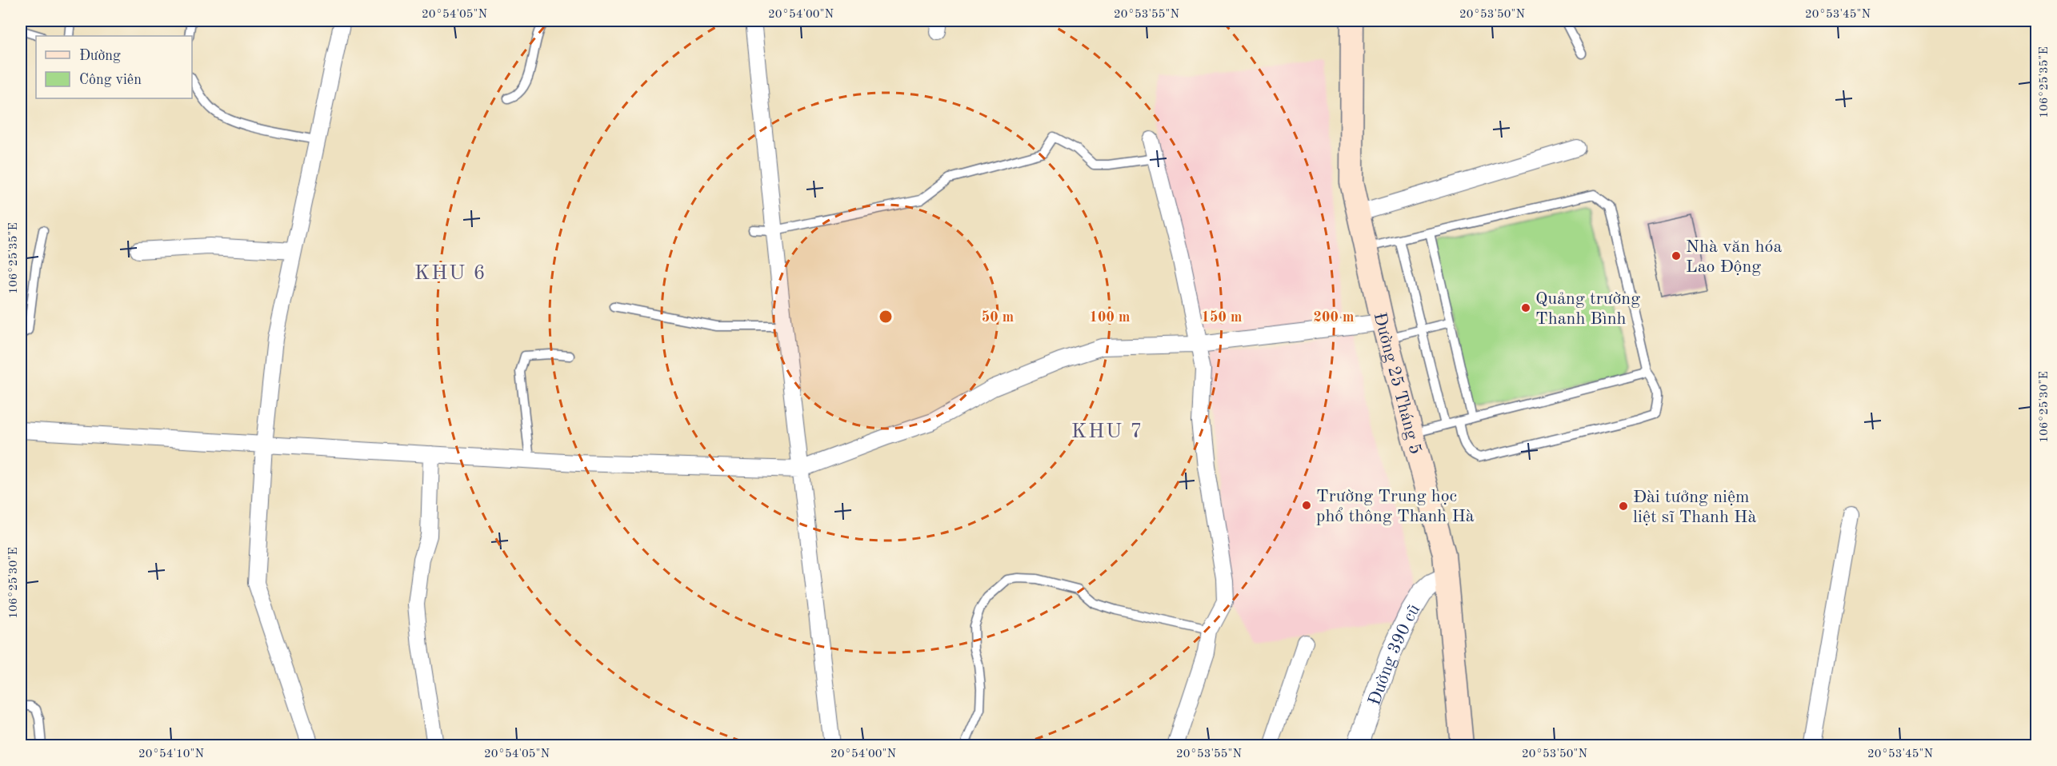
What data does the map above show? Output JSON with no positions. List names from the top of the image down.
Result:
{
  "streets": {
    "main road": ["Đường 25 Tháng 5"],
    "street": ["Đường 390 cũ"]
  },
  "crossings": [
    ["Đường 25 Tháng 5", "Đường 390 cũ"]
  ],
  "districts": ["KHU 6", "KHU 7"],
  "places": [
    "Nhà văn hóa Lao Động",
    "Quảng trường Thanh Bình",
    "Trường Trung học phổ thông Thanh Hà",
    "Đài tưởng niệm liệt sĩ Thanh Hà"
  ],
  "legend": ["Đường", "Công viên"],
  "coordinates": [
    "20°54'05\"N",
    "20°54'00\"N",
    "20°53'55\"N",
    "20°53'50\"N",
    "20°53'45\"N",
    "106°25'35\"E",
    "106°25'30\"E",
    "20°54'10\"N"
  ],
  "rings": [
    "50 m",
    "100 m",
    "150 m",
    "200 m"
  ]
}
